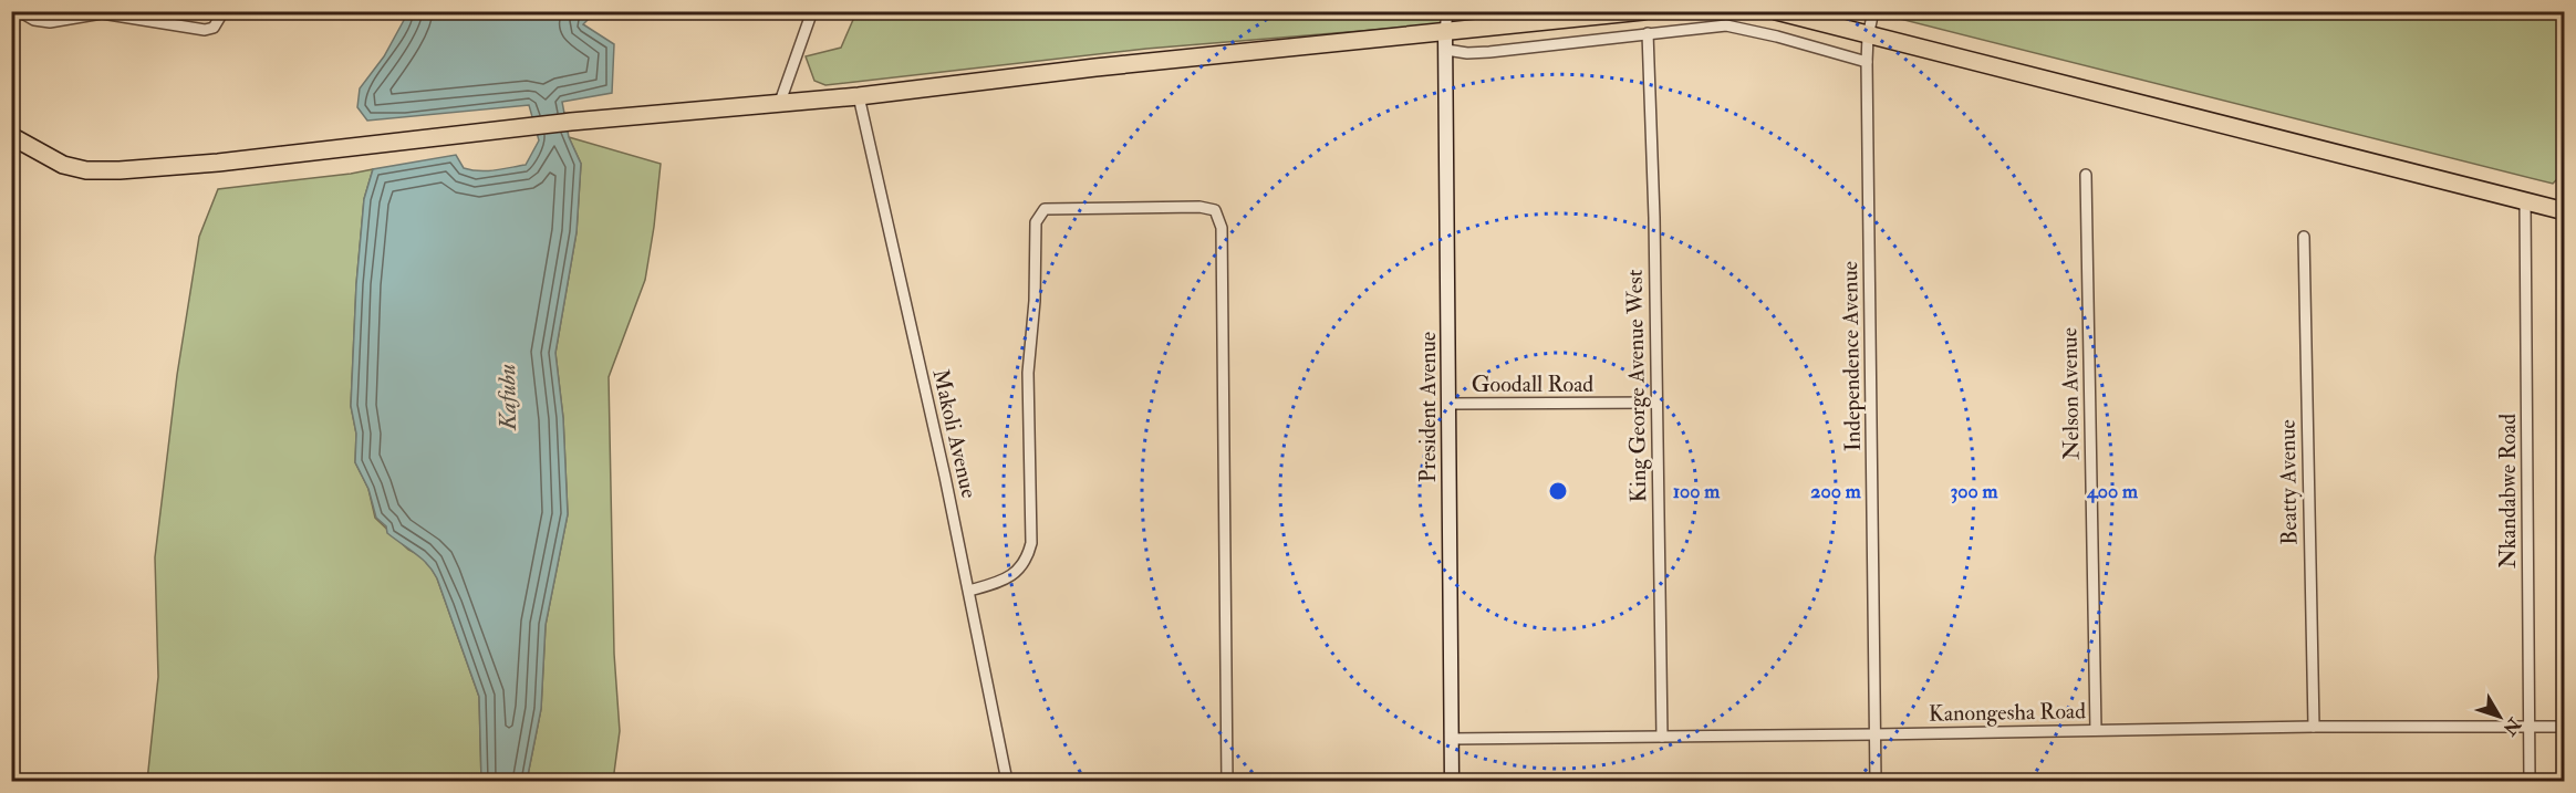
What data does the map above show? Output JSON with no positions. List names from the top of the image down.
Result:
{
  "streets": {
    "main road": ["President Avenue"],
    "street": [
      "Independence Avenue",
      "Goodall Road",
      "King George Avenue West",
      "Nelson Avenue",
      "Makoli Avenue",
      "Beatty Avenue",
      "Nkandabwe Road",
      "Kanongesha Road"
    ]
  },
  "crossings": [
    ["Independence Avenue", "Kanongesha Road"],
    ["Goodall Road", "King George Avenue West"],
    ["Goodall Road", "President Avenue"],
    ["King George Avenue West", "Kanongesha Road"],
    ["Nelson Avenue", "Kanongesha Road"],
    ["President Avenue", "Kanongesha Road"],
    ["Beatty Avenue", "Kanongesha Road"],
    ["Nkandabwe Road", "Kanongesha Road"]
  ],
  "water": ["Kafubu"],
  "north": "bottom right",
  "rings": [
    "100 m",
    "200 m",
    "300 m",
    "400 m"
  ]
}
